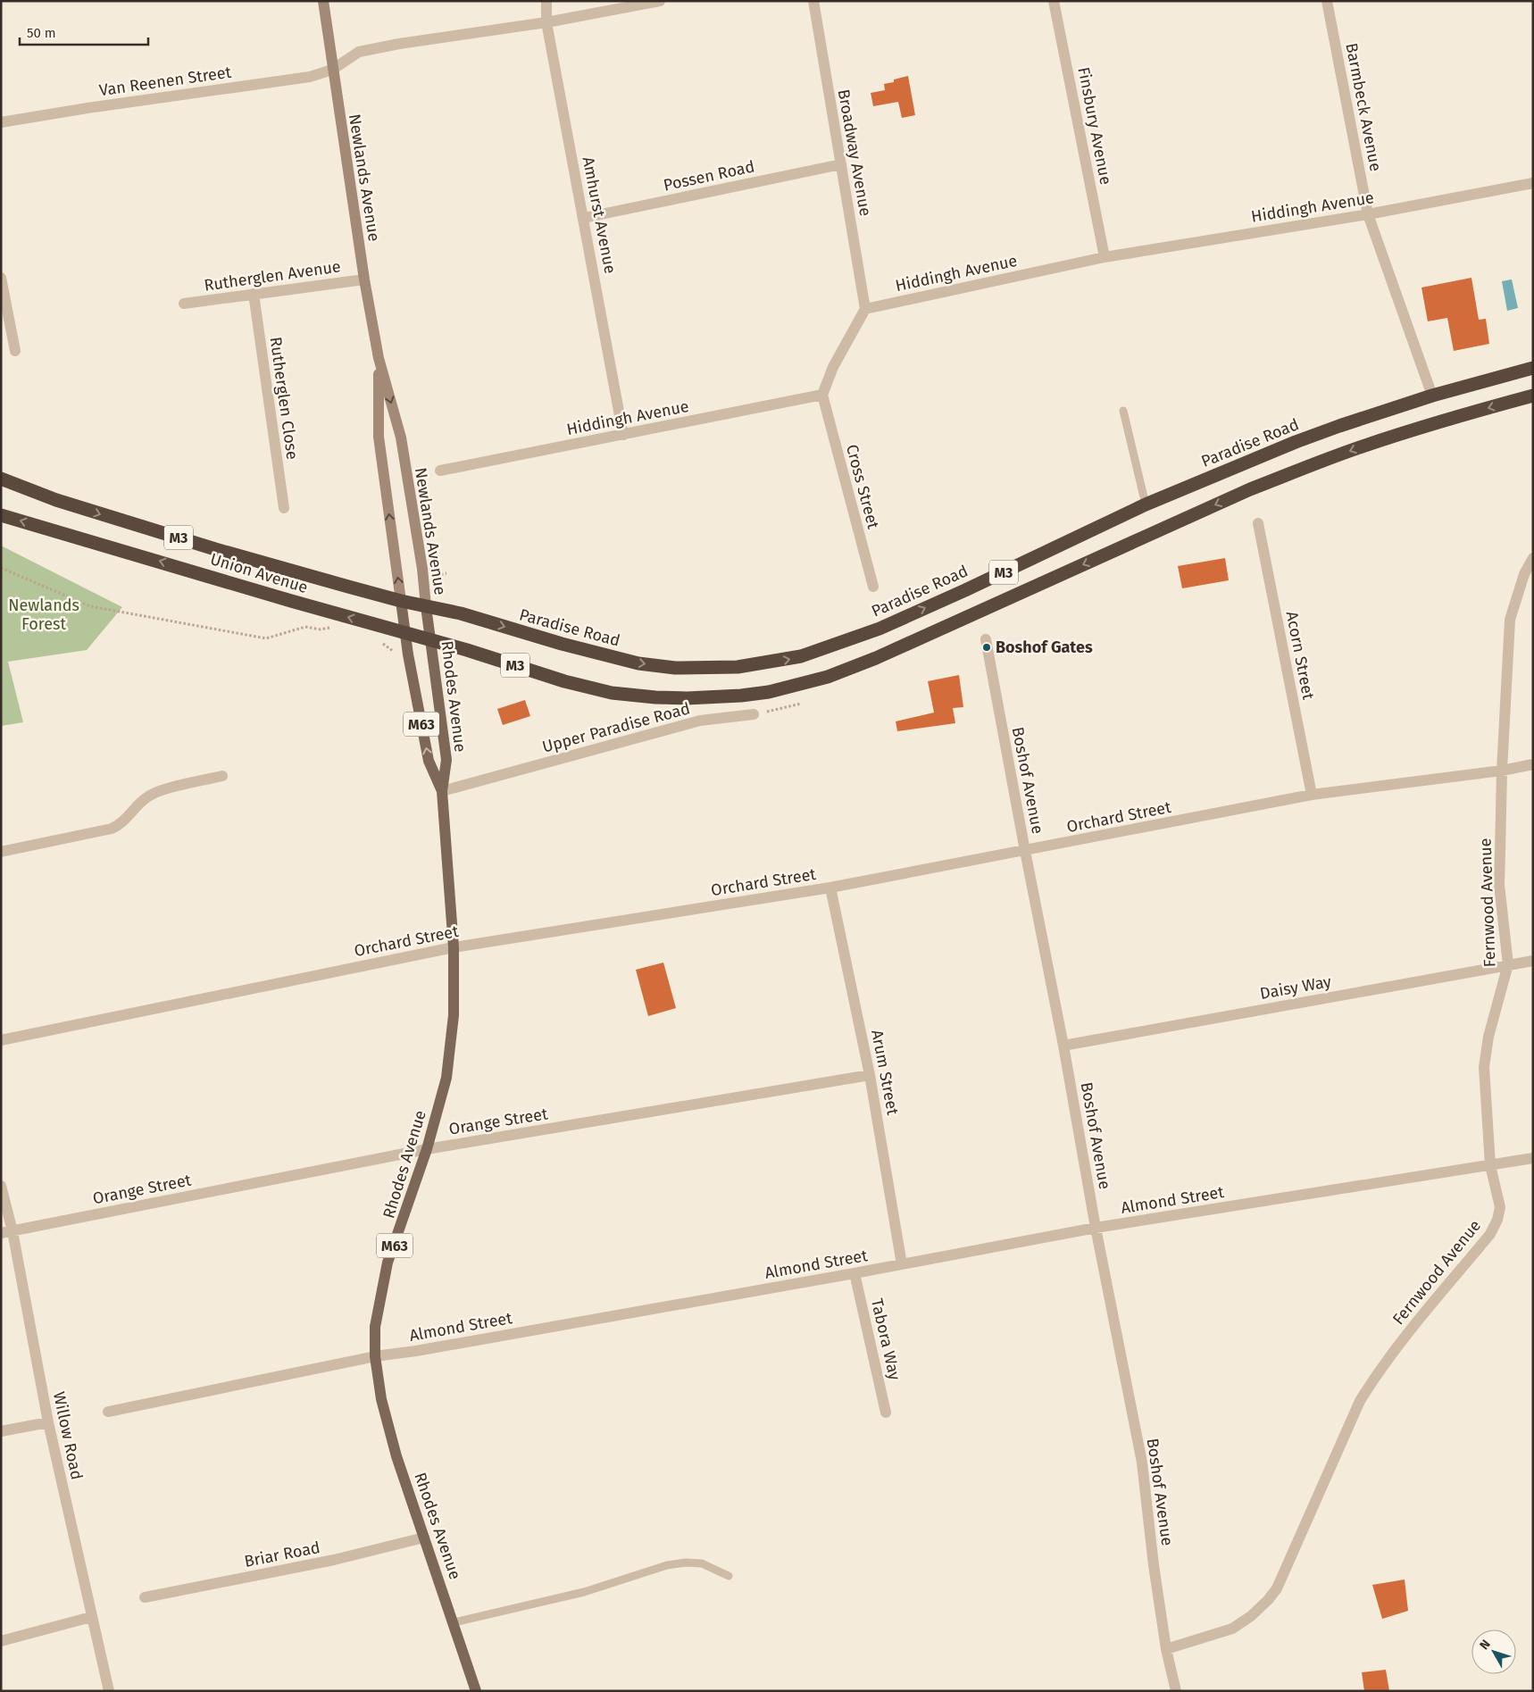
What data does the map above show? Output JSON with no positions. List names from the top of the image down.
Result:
{
  "streets": {
    "highway": ["Paradise Road", "M3", "Union Avenue"],
    "main road": ["Newlands Avenue", "Rhodes Avenue", "M63"],
    "street": [
      "Van Reenen Street",
      "Barmbeck Avenue",
      "Finsbury Avenue",
      "Broadway Avenue",
      "Possen Road",
      "Hiddingh Avenue",
      "Amhurst Avenue",
      "Rutherglen Avenue",
      "Rutherglen Close",
      "Cross Street",
      "Acorn Street",
      "Upper Paradise Road",
      "Boshof Avenue",
      "Orchard Street",
      "Fernwood Avenue",
      "Daisy Way",
      "Arum Street",
      "Orange Street",
      "Almond Street",
      "Tabora Way",
      "Willow Road",
      "Briar Road"
    ]
  },
  "crossings": [
    ["Van Reenen Street", "Newlands Avenue"],
    ["Van Reenen Street", "Amhurst Avenue"],
    ["Barmbeck Avenue", "Hiddingh Avenue"],
    ["Barmbeck Avenue", "Paradise Road"],
    ["Finsbury Avenue", "Hiddingh Avenue"],
    ["Broadway Avenue", "Possen Road"],
    ["Broadway Avenue", "Hiddingh Avenue"],
    ["Possen Road", "Amhurst Avenue"],
    ["Newlands Avenue", "Rutherglen Avenue"],
    ["Newlands Avenue", "Paradise Road"],
    ["Newlands Avenue", "Union Avenue"],
    ["Newlands Avenue", "Rhodes Avenue"],
    ["Hiddingh Avenue", "Amhurst Avenue"],
    ["Hiddingh Avenue", "Cross Street"],
    ["Rutherglen Avenue", "Rutherglen Close"],
    ["Paradise Road", "Union Avenue"],
    ["Paradise Road", "Rhodes Avenue"],
    ["M3", "Union Avenue"],
    ["M3", "Rhodes Avenue"],
    ["Union Avenue", "Rhodes Avenue"],
    ["Acorn Street", "Orchard Street"],
    ["Rhodes Avenue", "Upper Paradise Road"],
    ["Rhodes Avenue", "Orchard Street"],
    ["Rhodes Avenue", "Orange Street"],
    ["Rhodes Avenue", "Almond Street"],
    ["Rhodes Avenue", "Briar Road"],
    ["Boshof Avenue", "Orchard Street"],
    ["Boshof Avenue", "Fernwood Avenue"],
    ["Boshof Avenue", "Daisy Way"],
    ["Boshof Avenue", "Almond Street"],
    ["Orchard Street", "Fernwood Avenue"],
    ["Orchard Street", "Arum Street"],
    ["Fernwood Avenue", "Daisy Way"],
    ["Fernwood Avenue", "Almond Street"],
    ["Arum Street", "Orange Street"],
    ["Arum Street", "Almond Street"],
    ["Orange Street", "Willow Road"],
    ["Almond Street", "Tabora Way"]
  ],
  "parks": ["Newlands Forest"],
  "places": ["Boshof Gates"],
  "scale_bar": "50 m",
  "north": "top left"
}
